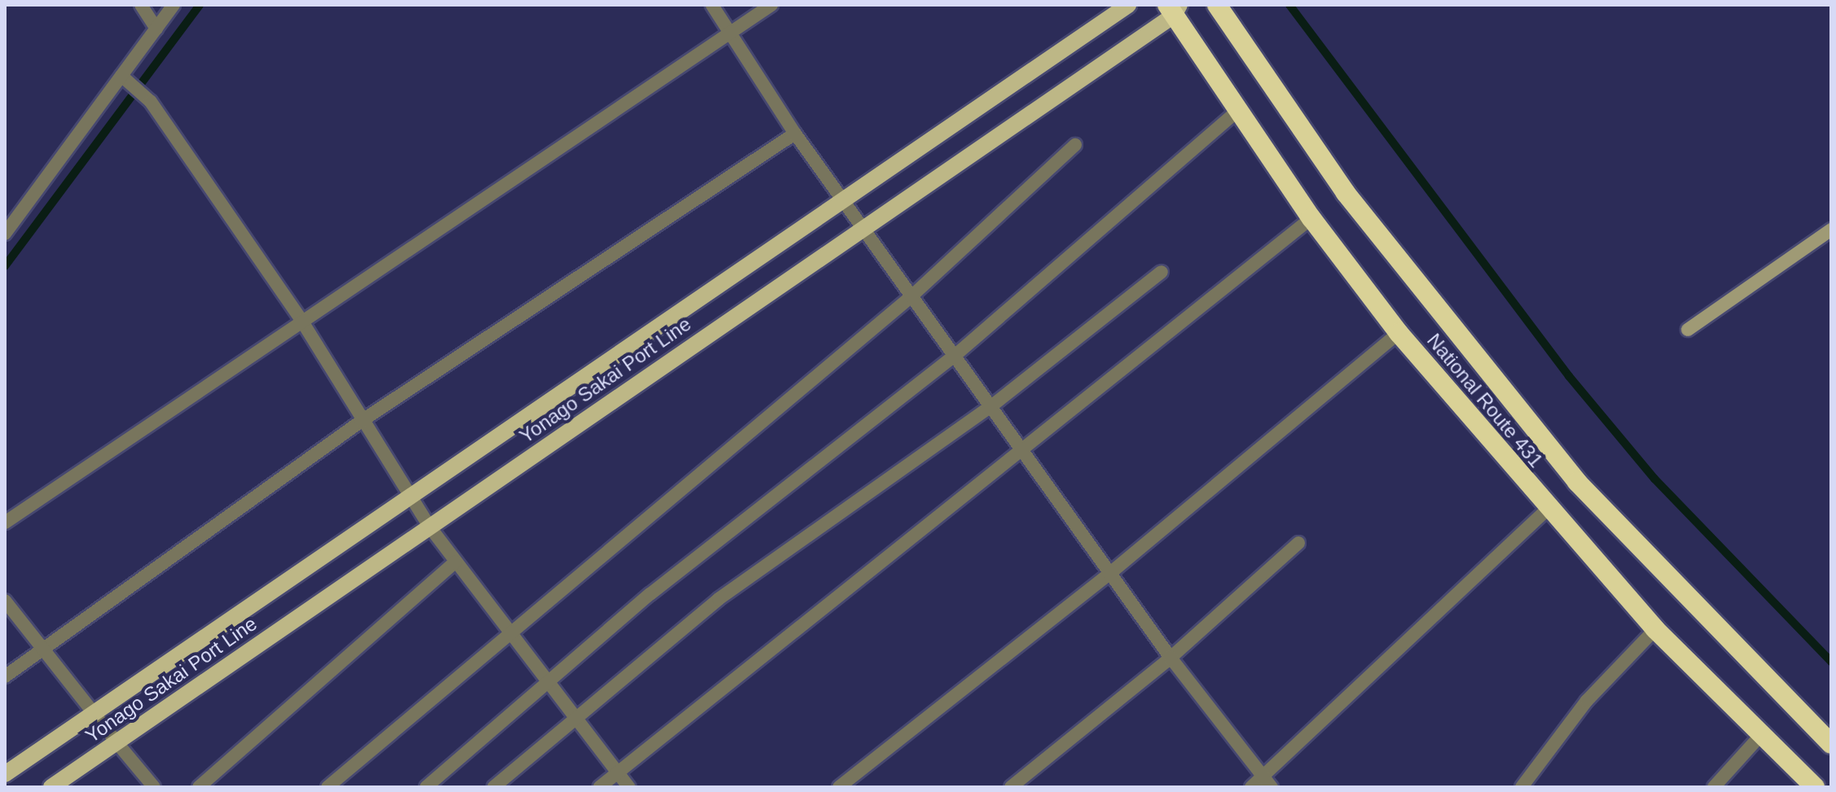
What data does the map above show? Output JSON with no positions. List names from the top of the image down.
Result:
{
  "streets": {
    "highway": ["National Route 431"],
    "main road": ["Yonago Sakai Port Line"]
  },
  "crossings": [
    ["Yonago Sakai Port Line", "National Route 431"]
  ]
}
